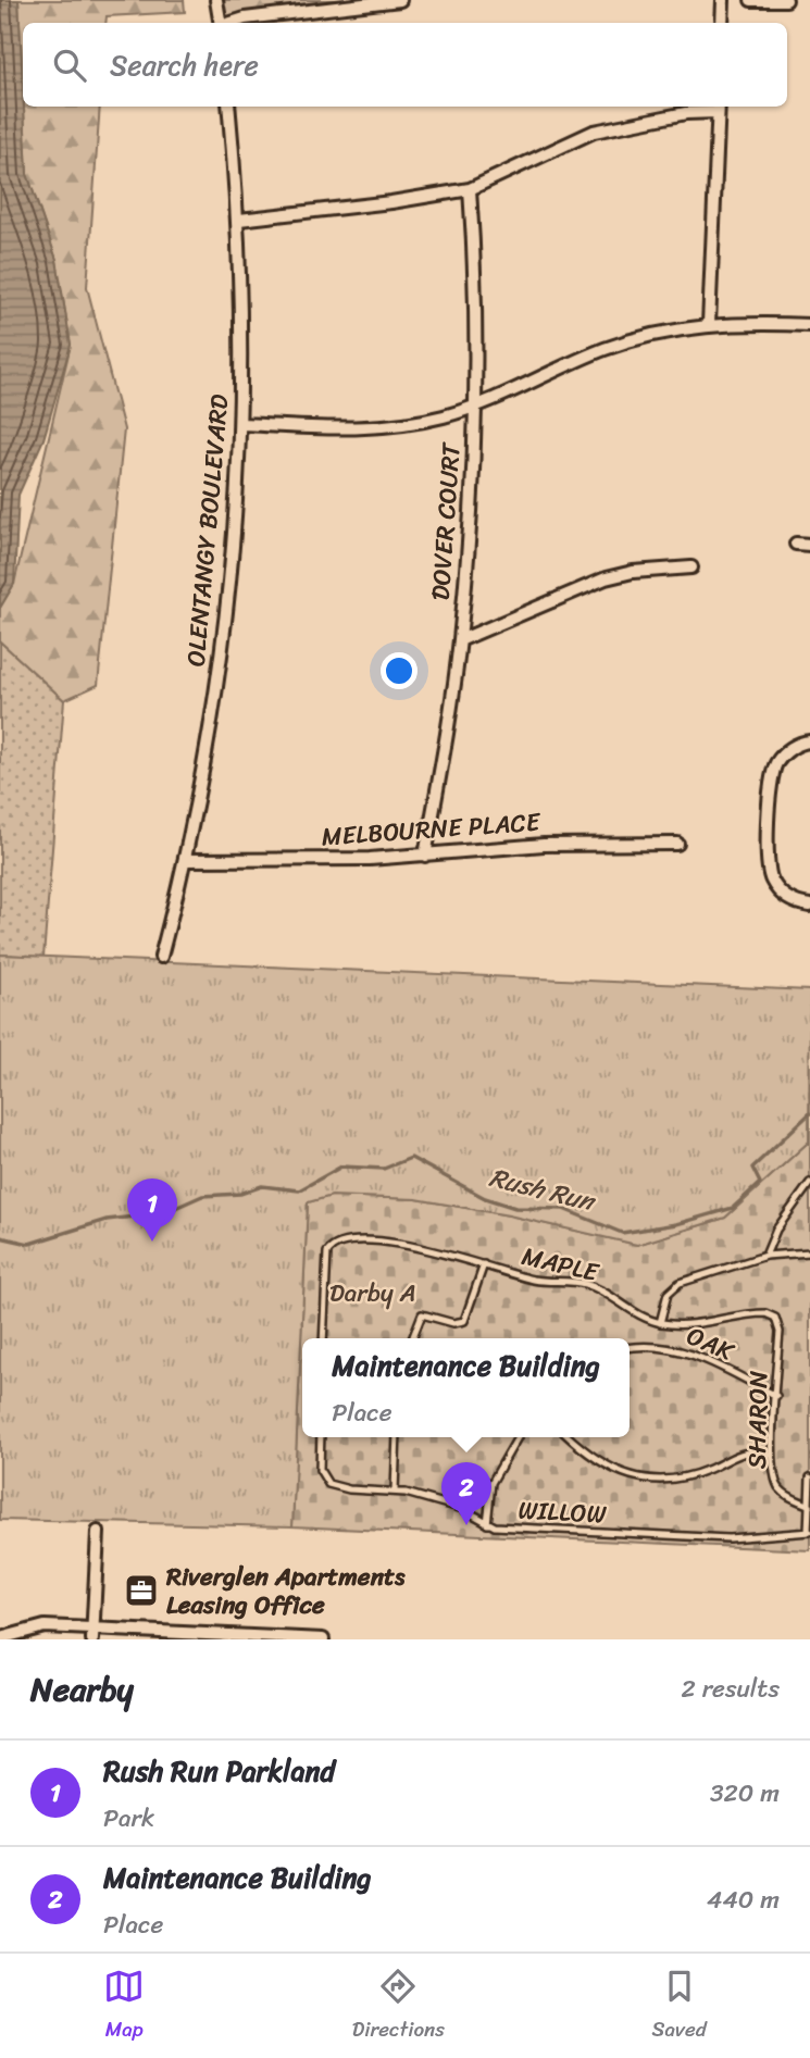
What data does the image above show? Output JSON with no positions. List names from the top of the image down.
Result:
{
  "streets": {
    "street": ["DOVER COURT", "OLENTANGY BOULEVARD", "MELBOURNE PLACE"],
    "lane": [
      "MAPLE",
      "OAK",
      "SHARON",
      "WILLOW"
    ]
  },
  "crossings": [
    ["DOVER COURT", "MELBOURNE PLACE"],
    ["OLENTANGY BOULEVARD", "MELBOURNE PLACE"],
    ["MAPLE", "SHARON"],
    ["OAK", "SHARON"]
  ],
  "water": ["Rush Run"],
  "parks": ["Darby A"],
  "places": {
    "office": ["Riverglen Apartments Leasing Office"]
  },
  "page": {
    "search": "Search here",
    "pins": ["1", "2"],
    "popup": ["Maintenance Building", "Place"],
    "heading": ["Nearby", "2 results"],
    "list": [
      {
        "mark": "1",
        "name": "Rush Run Parkland",
        "note": "Park",
        "value": "320 m"
      },
      {
        "mark": "2",
        "name": "Maintenance Building",
        "note": "Place",
        "value": "440 m"
      }
    ],
    "nav": ["Map", "Directions", "Saved"]
  }
}
